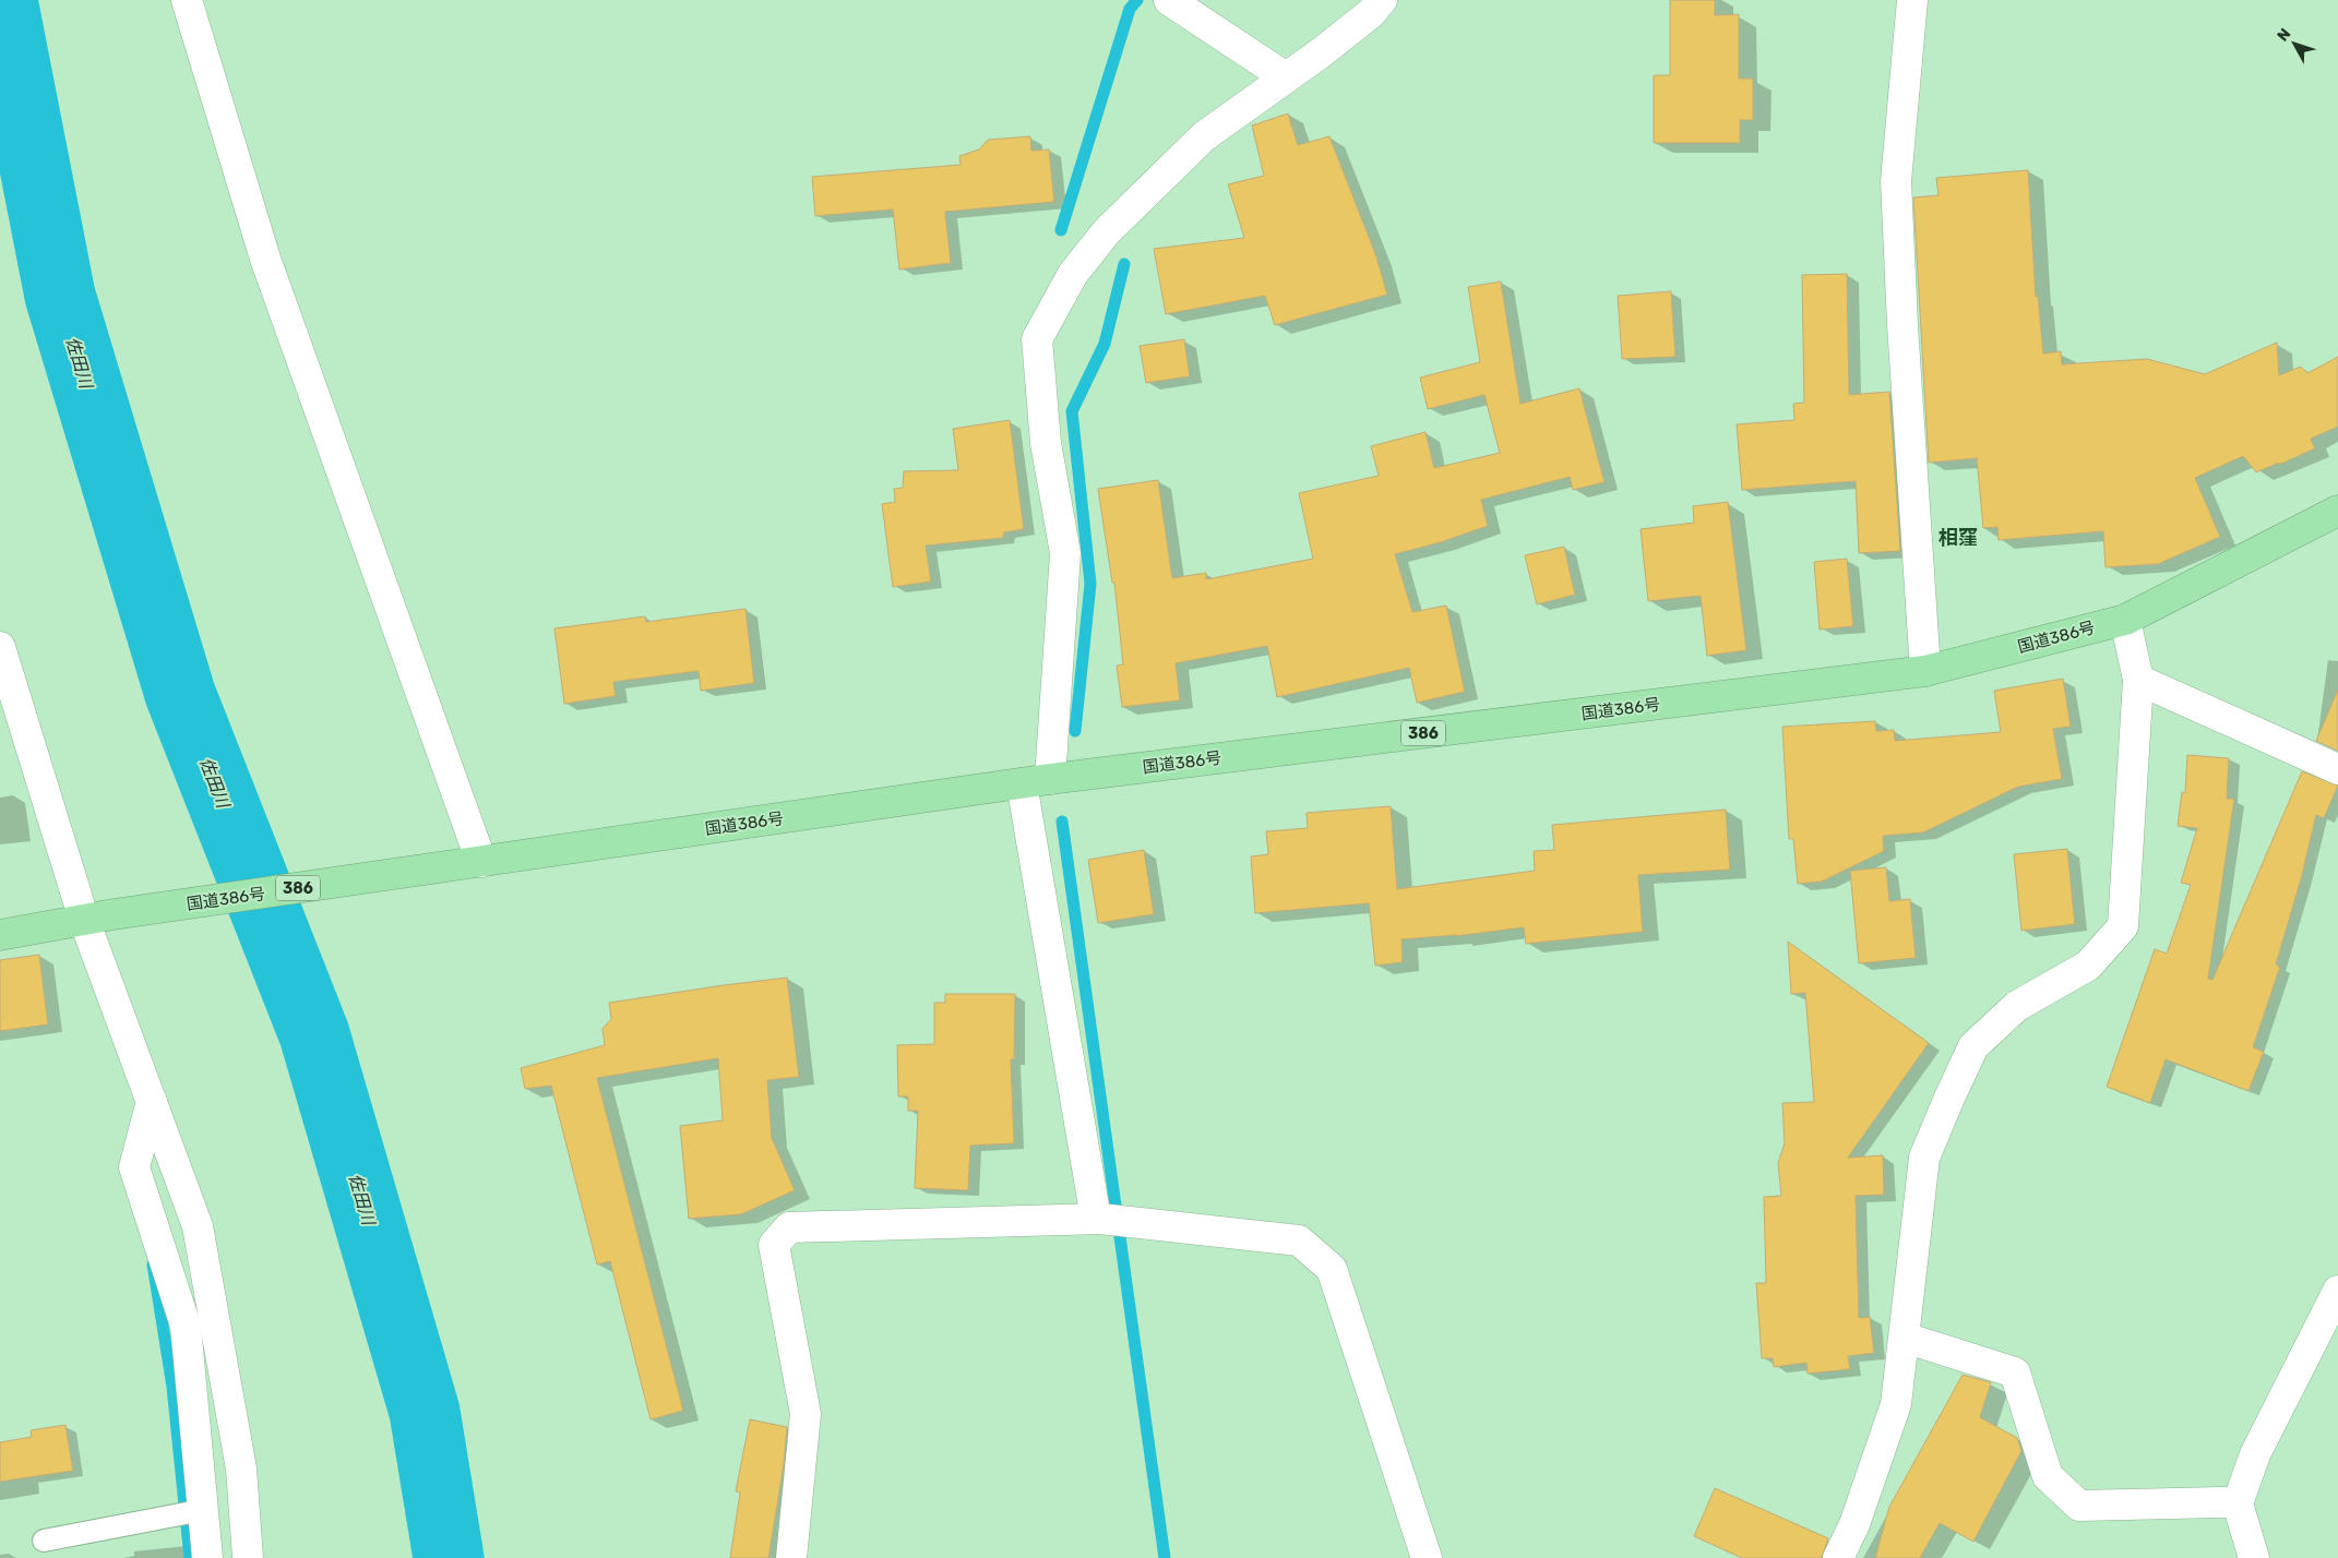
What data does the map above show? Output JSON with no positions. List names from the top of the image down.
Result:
{
  "streets": {
    "highway": ["国道386号", "386"]
  },
  "districts": ["相窪"],
  "water": ["佐田川"],
  "north": "top left"
}
